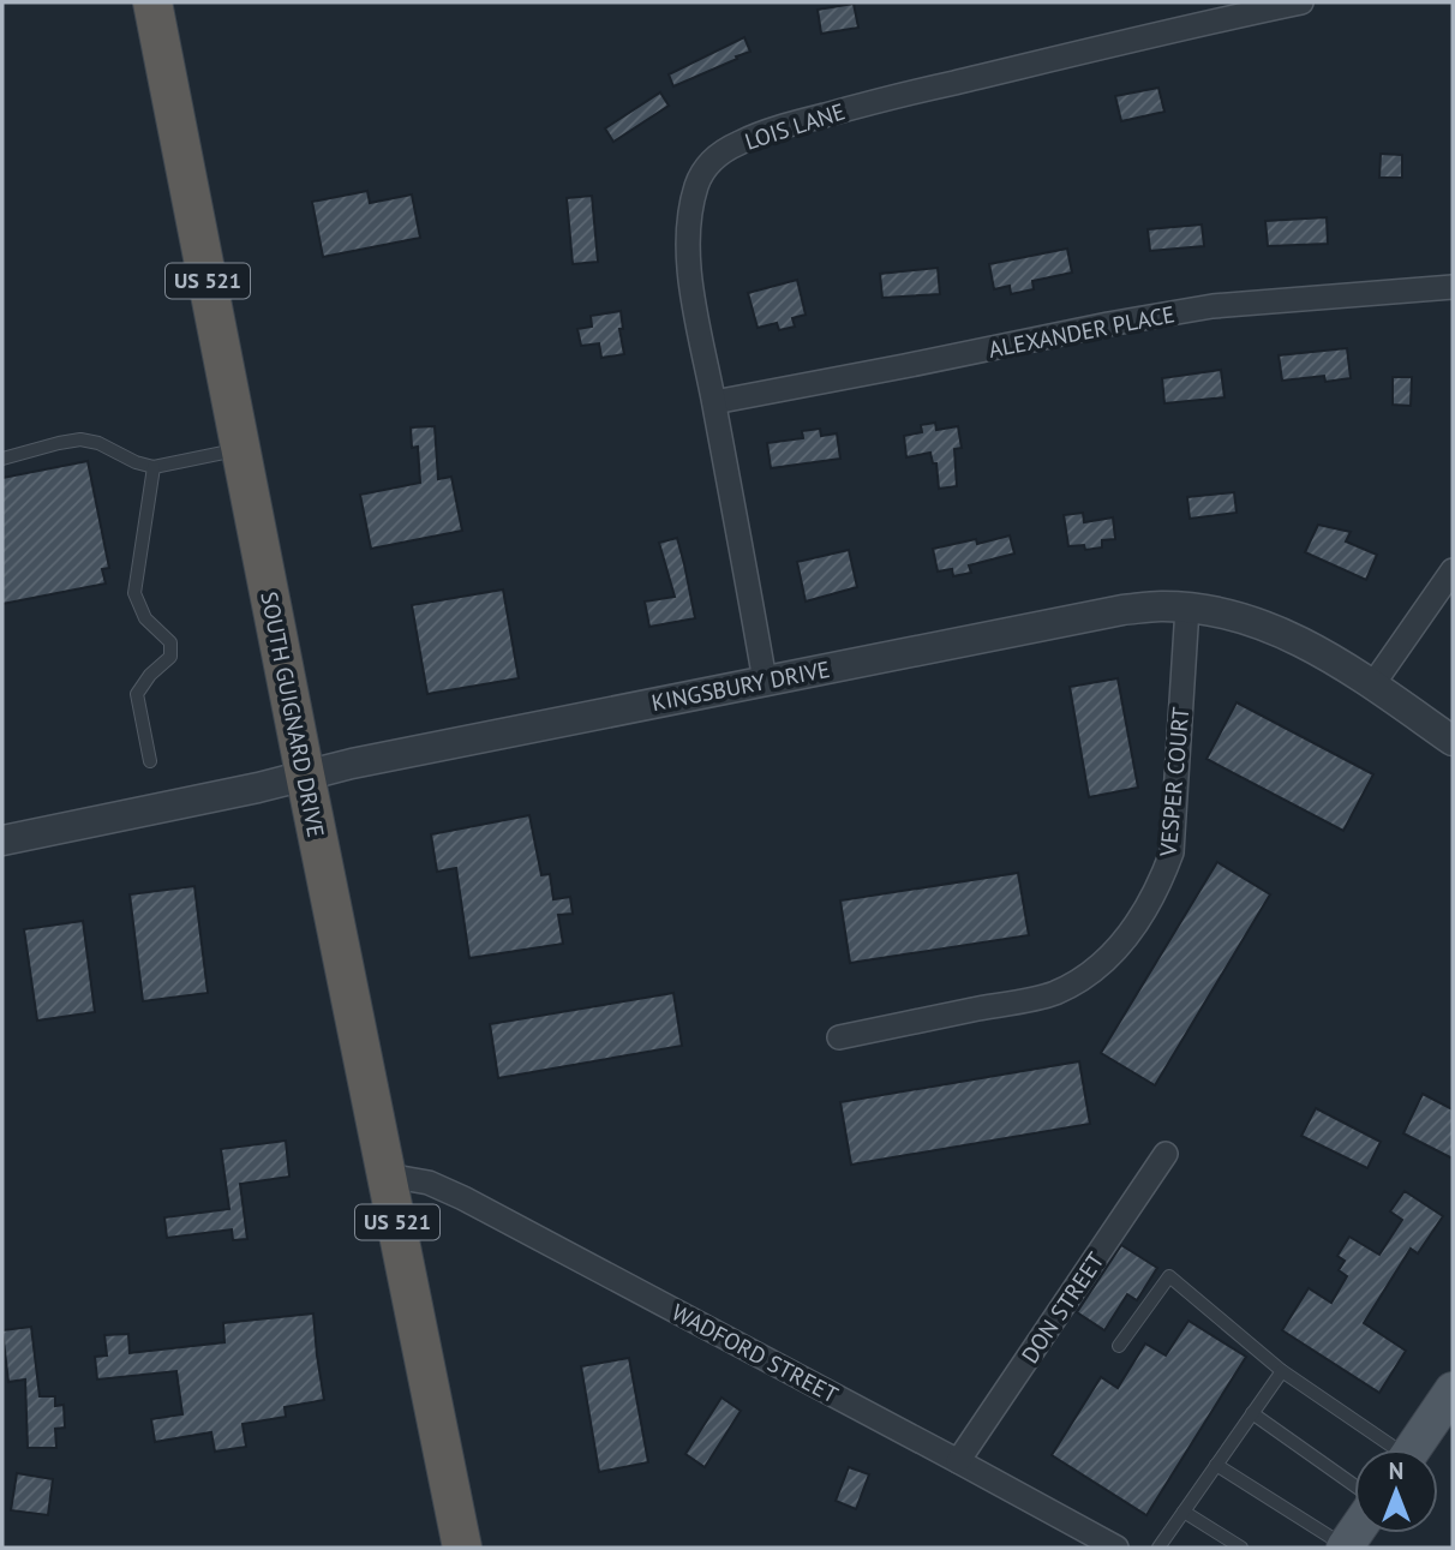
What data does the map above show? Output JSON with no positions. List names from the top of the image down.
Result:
{
  "streets": {
    "highway": ["US 521", "SOUTH GUIGNARD DRIVE"],
    "street": [
      "LOIS LANE",
      "ALEXANDER PLACE",
      "KINGSBURY DRIVE",
      "VESPER COURT",
      "DON STREET",
      "WADFORD STREET"
    ]
  },
  "crossings": [
    ["LOIS LANE", "ALEXANDER PLACE"],
    ["LOIS LANE", "KINGSBURY DRIVE"],
    ["US 521", "SOUTH GUIGNARD DRIVE"],
    ["KINGSBURY DRIVE", "SOUTH GUIGNARD DRIVE"],
    ["KINGSBURY DRIVE", "VESPER COURT"],
    ["SOUTH GUIGNARD DRIVE", "WADFORD STREET"],
    ["DON STREET", "WADFORD STREET"]
  ],
  "north": "top"
}
